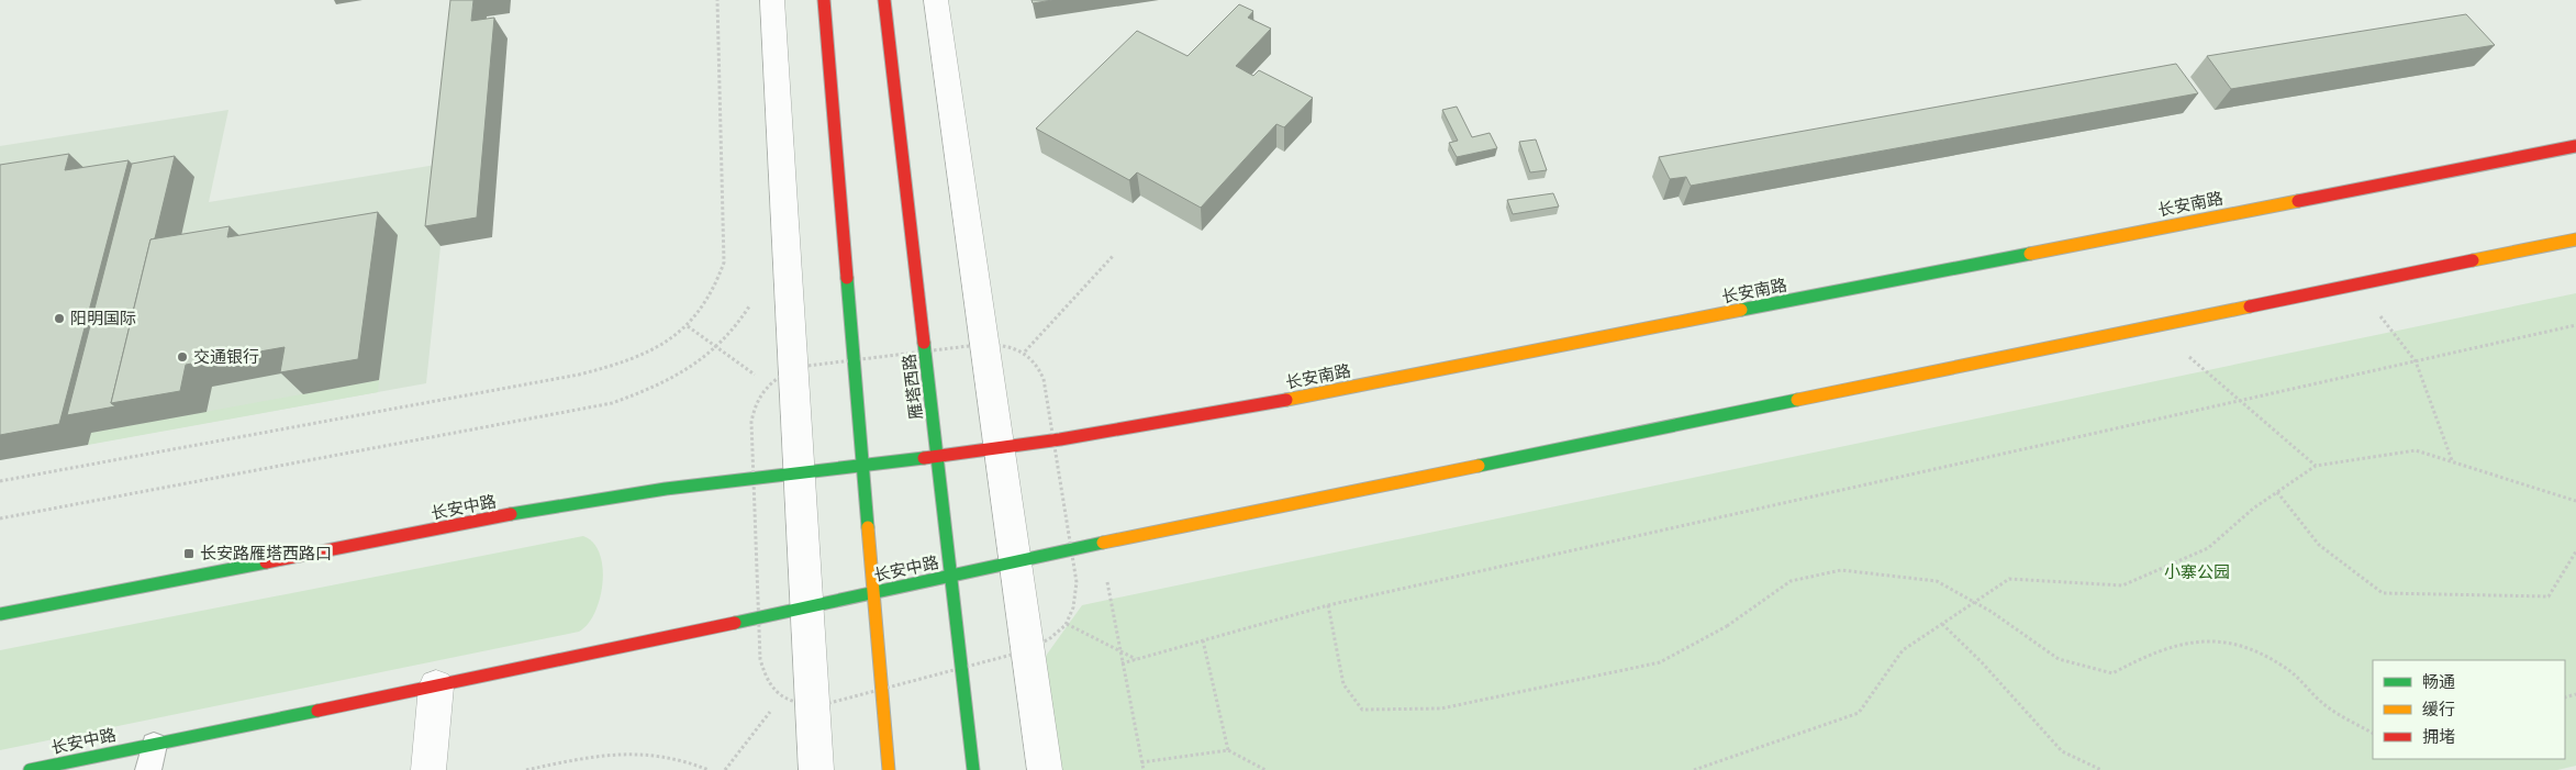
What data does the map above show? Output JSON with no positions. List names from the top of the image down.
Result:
{
  "streets": {
    "main road": ["长安南路", "雁塔西路", "长安中路"]
  },
  "crossings": [
    ["长安南路", "雁塔西路"],
    ["长安南路", "长安中路"],
    ["雁塔西路", "长安中路"]
  ],
  "parks": ["小寨公园"],
  "places": {
    "other": ["阳明国际", "交通银行"],
    "transit": ["长安路雁塔西路口"]
  },
  "legend": ["畅通", "缓行", "拥堵"]
}
